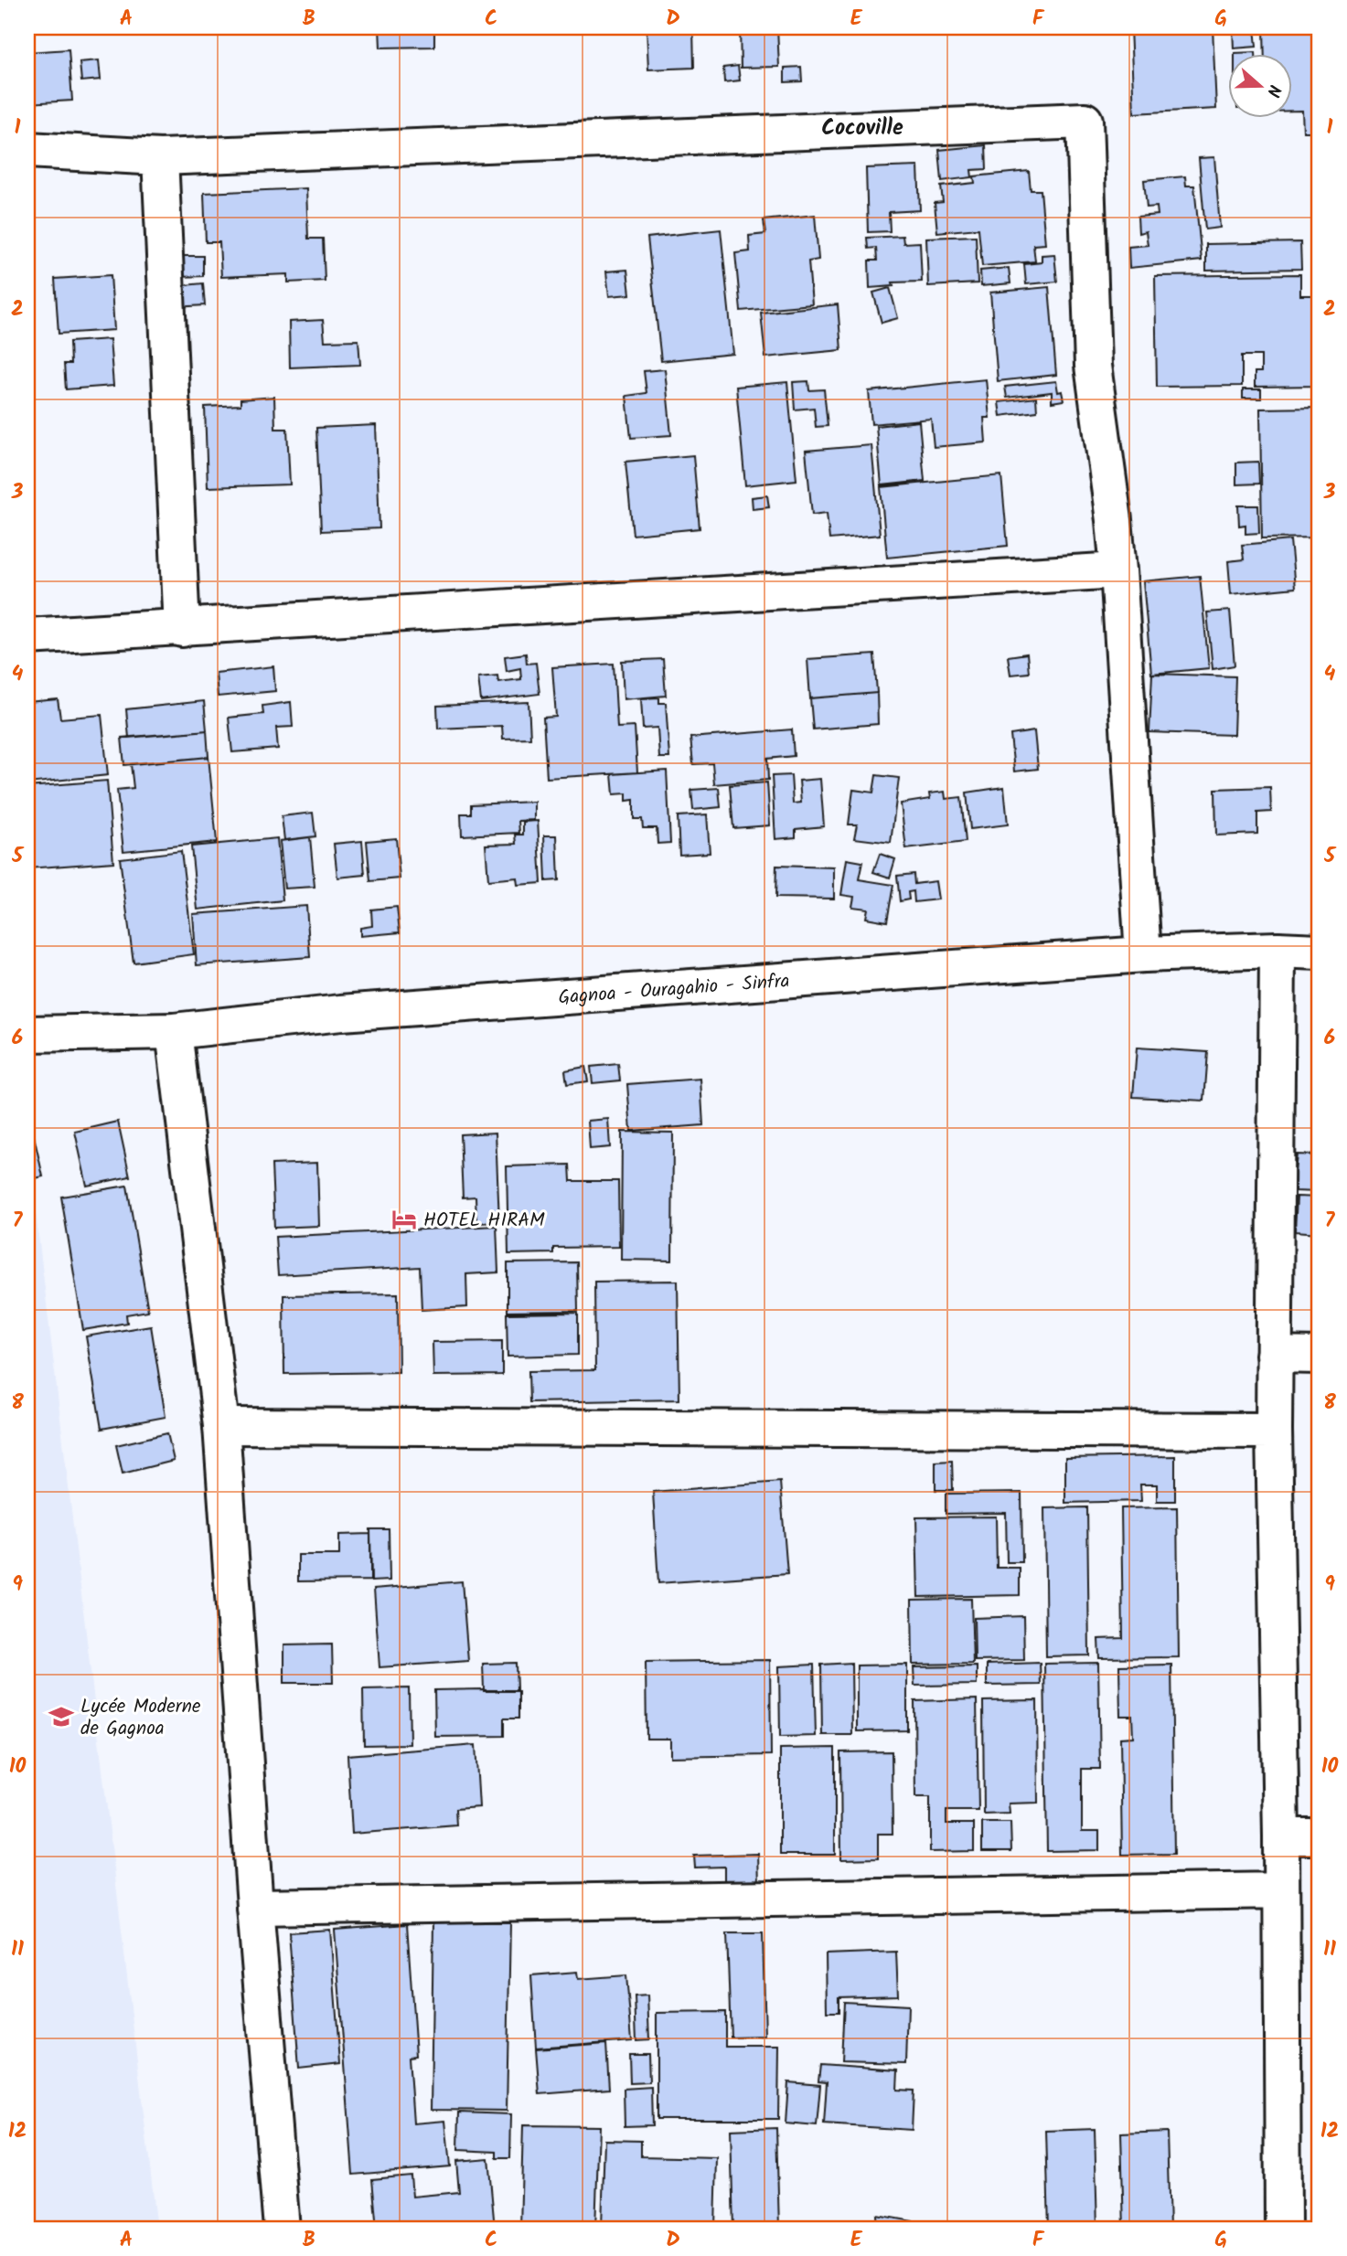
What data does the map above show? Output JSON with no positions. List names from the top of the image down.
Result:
{
  "streets": {
    "street": ["Gagnoa - Ouragahio - Sinfra"]
  },
  "districts": ["Cocoville"],
  "places": {
    "hotel": ["HOTEL HIRAM"],
    "school or university": ["Lycée Moderne de Gagnoa"]
  },
  "north": "right",
  "grid": {
    "columns": [
      "A",
      "B",
      "C",
      "D",
      "E",
      "F",
      "G"
    ],
    "rows": [
      "1",
      "2",
      "3",
      "4",
      "5",
      "6",
      "7",
      "8",
      "9",
      "10",
      "11",
      "12"
    ]
  }
}
